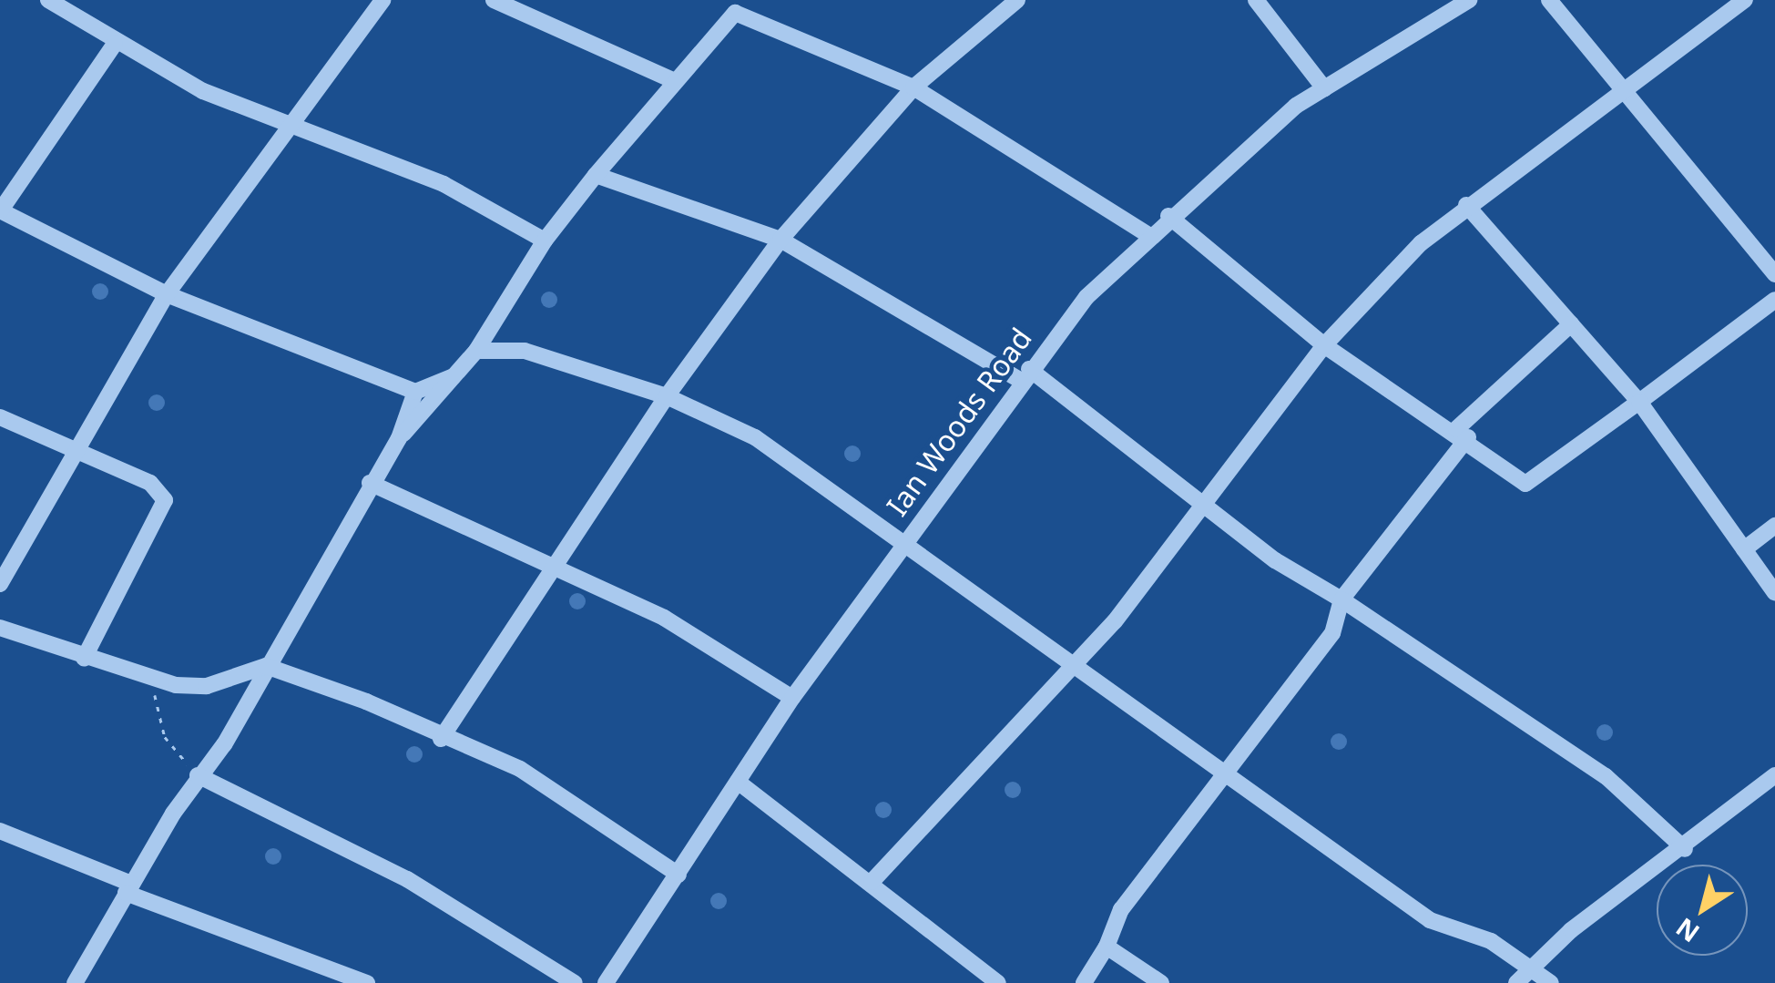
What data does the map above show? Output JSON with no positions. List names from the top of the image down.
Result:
{
  "streets": {
    "street": ["Ian Woods Road"]
  },
  "north": "bottom left"
}
